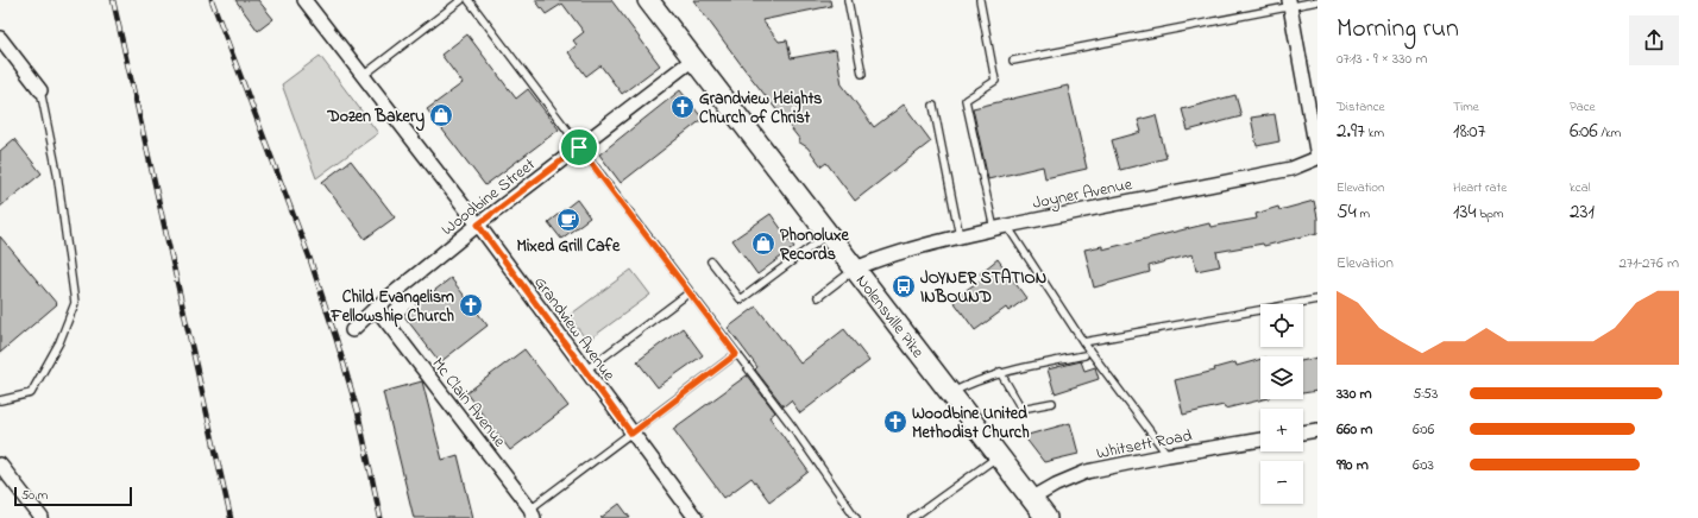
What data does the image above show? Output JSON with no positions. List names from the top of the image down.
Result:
{
  "streets": {
    "main road": ["Nolensville Pike"],
    "street": [
      "Joyner Avenue",
      "Woodbine Street",
      "Grandview Avenue",
      "Mc Clain Avenue",
      "Whitsett Road"
    ]
  },
  "crossings": [
    ["Joyner Avenue", "Nolensville Pike"],
    ["Woodbine Street", "Nolensville Pike"],
    ["Woodbine Street", "Grandview Avenue"],
    ["Woodbine Street", "Mc Clain Avenue"],
    ["Nolensville Pike", "Whitsett Road"]
  ],
  "places": {
    "church": ["Grandview Heights Church of Christ", "Child Evangelism Fellowship Church", "Woodbine United Methodist Church"],
    "shop": ["Dozen Bakery", "Phonoluxe Records"],
    "cafe": ["Mixed Grill Cafe"],
    "bus stop": ["JOYNER STATION INBOUND"]
  },
  "scale_bar": "50 m",
  "page": {
    "heading": ["Morning run", "07:13 · 9 × 330 m"],
    "stats": [
      ["Distance", "2.97 km"],
      ["Time", "18:07"],
      ["Pace", "6:06 /km"],
      ["Elevation", "54 m"],
      ["Heart rate", "134 bpm"],
      ["kcal", "231"]
    ],
    "chart": ["Elevation", "271–276 m"],
    "map_buttons": ["+", "−"],
    "list": [
      {
        "name": "330 m",
        "note": "5:53"
      },
      {
        "name": "660 m",
        "note": "6:06"
      },
      {
        "name": "990 m",
        "note": "6:03"
      }
    ],
    "scale": "50 m"
  }
}
